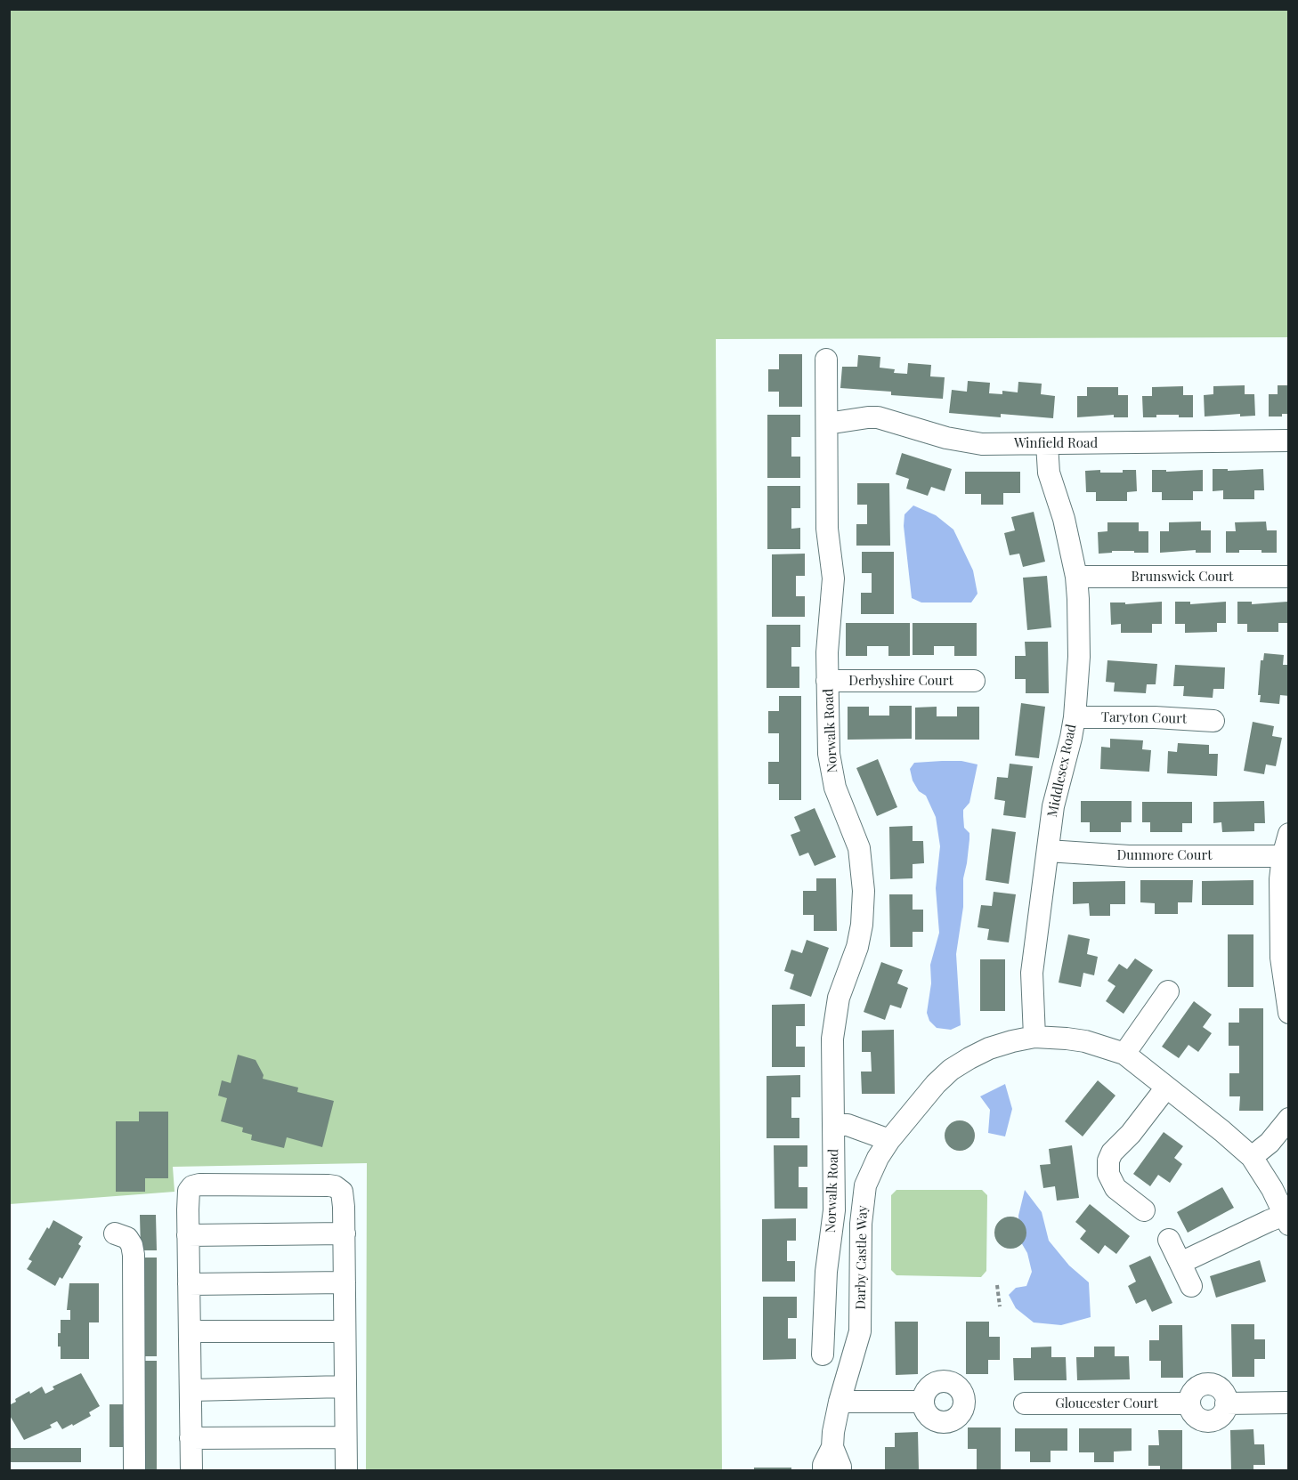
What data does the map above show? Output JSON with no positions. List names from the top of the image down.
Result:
{
  "streets": {
    "street": [
      "Winfield Road",
      "Brunswick Court",
      "Derbyshire Court",
      "Taryton Court",
      "Norwalk Road",
      "Middlesex Road",
      "Dunmore Court",
      "Darby Castle Way",
      "Gloucester Court"
    ]
  },
  "crossings": [
    ["Winfield Road", "Norwalk Road"],
    ["Winfield Road", "Middlesex Road"],
    ["Brunswick Court", "Middlesex Road"],
    ["Derbyshire Court", "Norwalk Road"],
    ["Taryton Court", "Middlesex Road"],
    ["Middlesex Road", "Dunmore Court"],
    ["Middlesex Road", "Darby Castle Way"]
  ]
}
